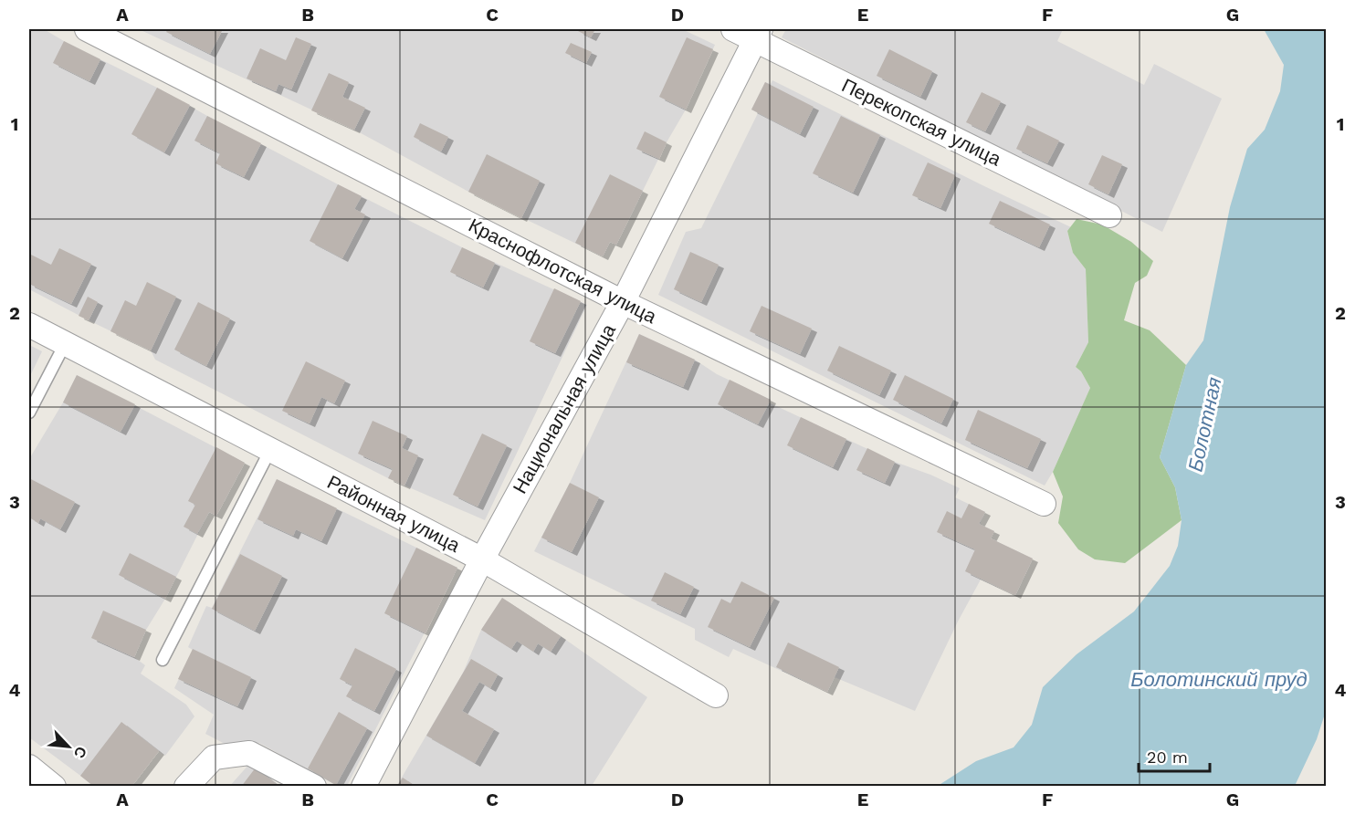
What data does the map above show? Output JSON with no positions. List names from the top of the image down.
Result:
{
  "streets": {
    "street": [
      "Перекопская улица",
      "Краснофлотская улица",
      "Национальная улица",
      "Районная улица"
    ]
  },
  "crossings": [
    ["Перекопская улица", "Национальная улица"],
    ["Краснофлотская улица", "Национальная улица"],
    ["Национальная улица", "Районная улица"]
  ],
  "water": ["Болотная", "Болотинский пруд"],
  "scale_bar": "20 m",
  "north": "bottom right",
  "grid": {
    "columns": [
      "A",
      "B",
      "C",
      "D",
      "E",
      "F",
      "G"
    ],
    "rows": [
      "1",
      "2",
      "3",
      "4"
    ]
  }
}
